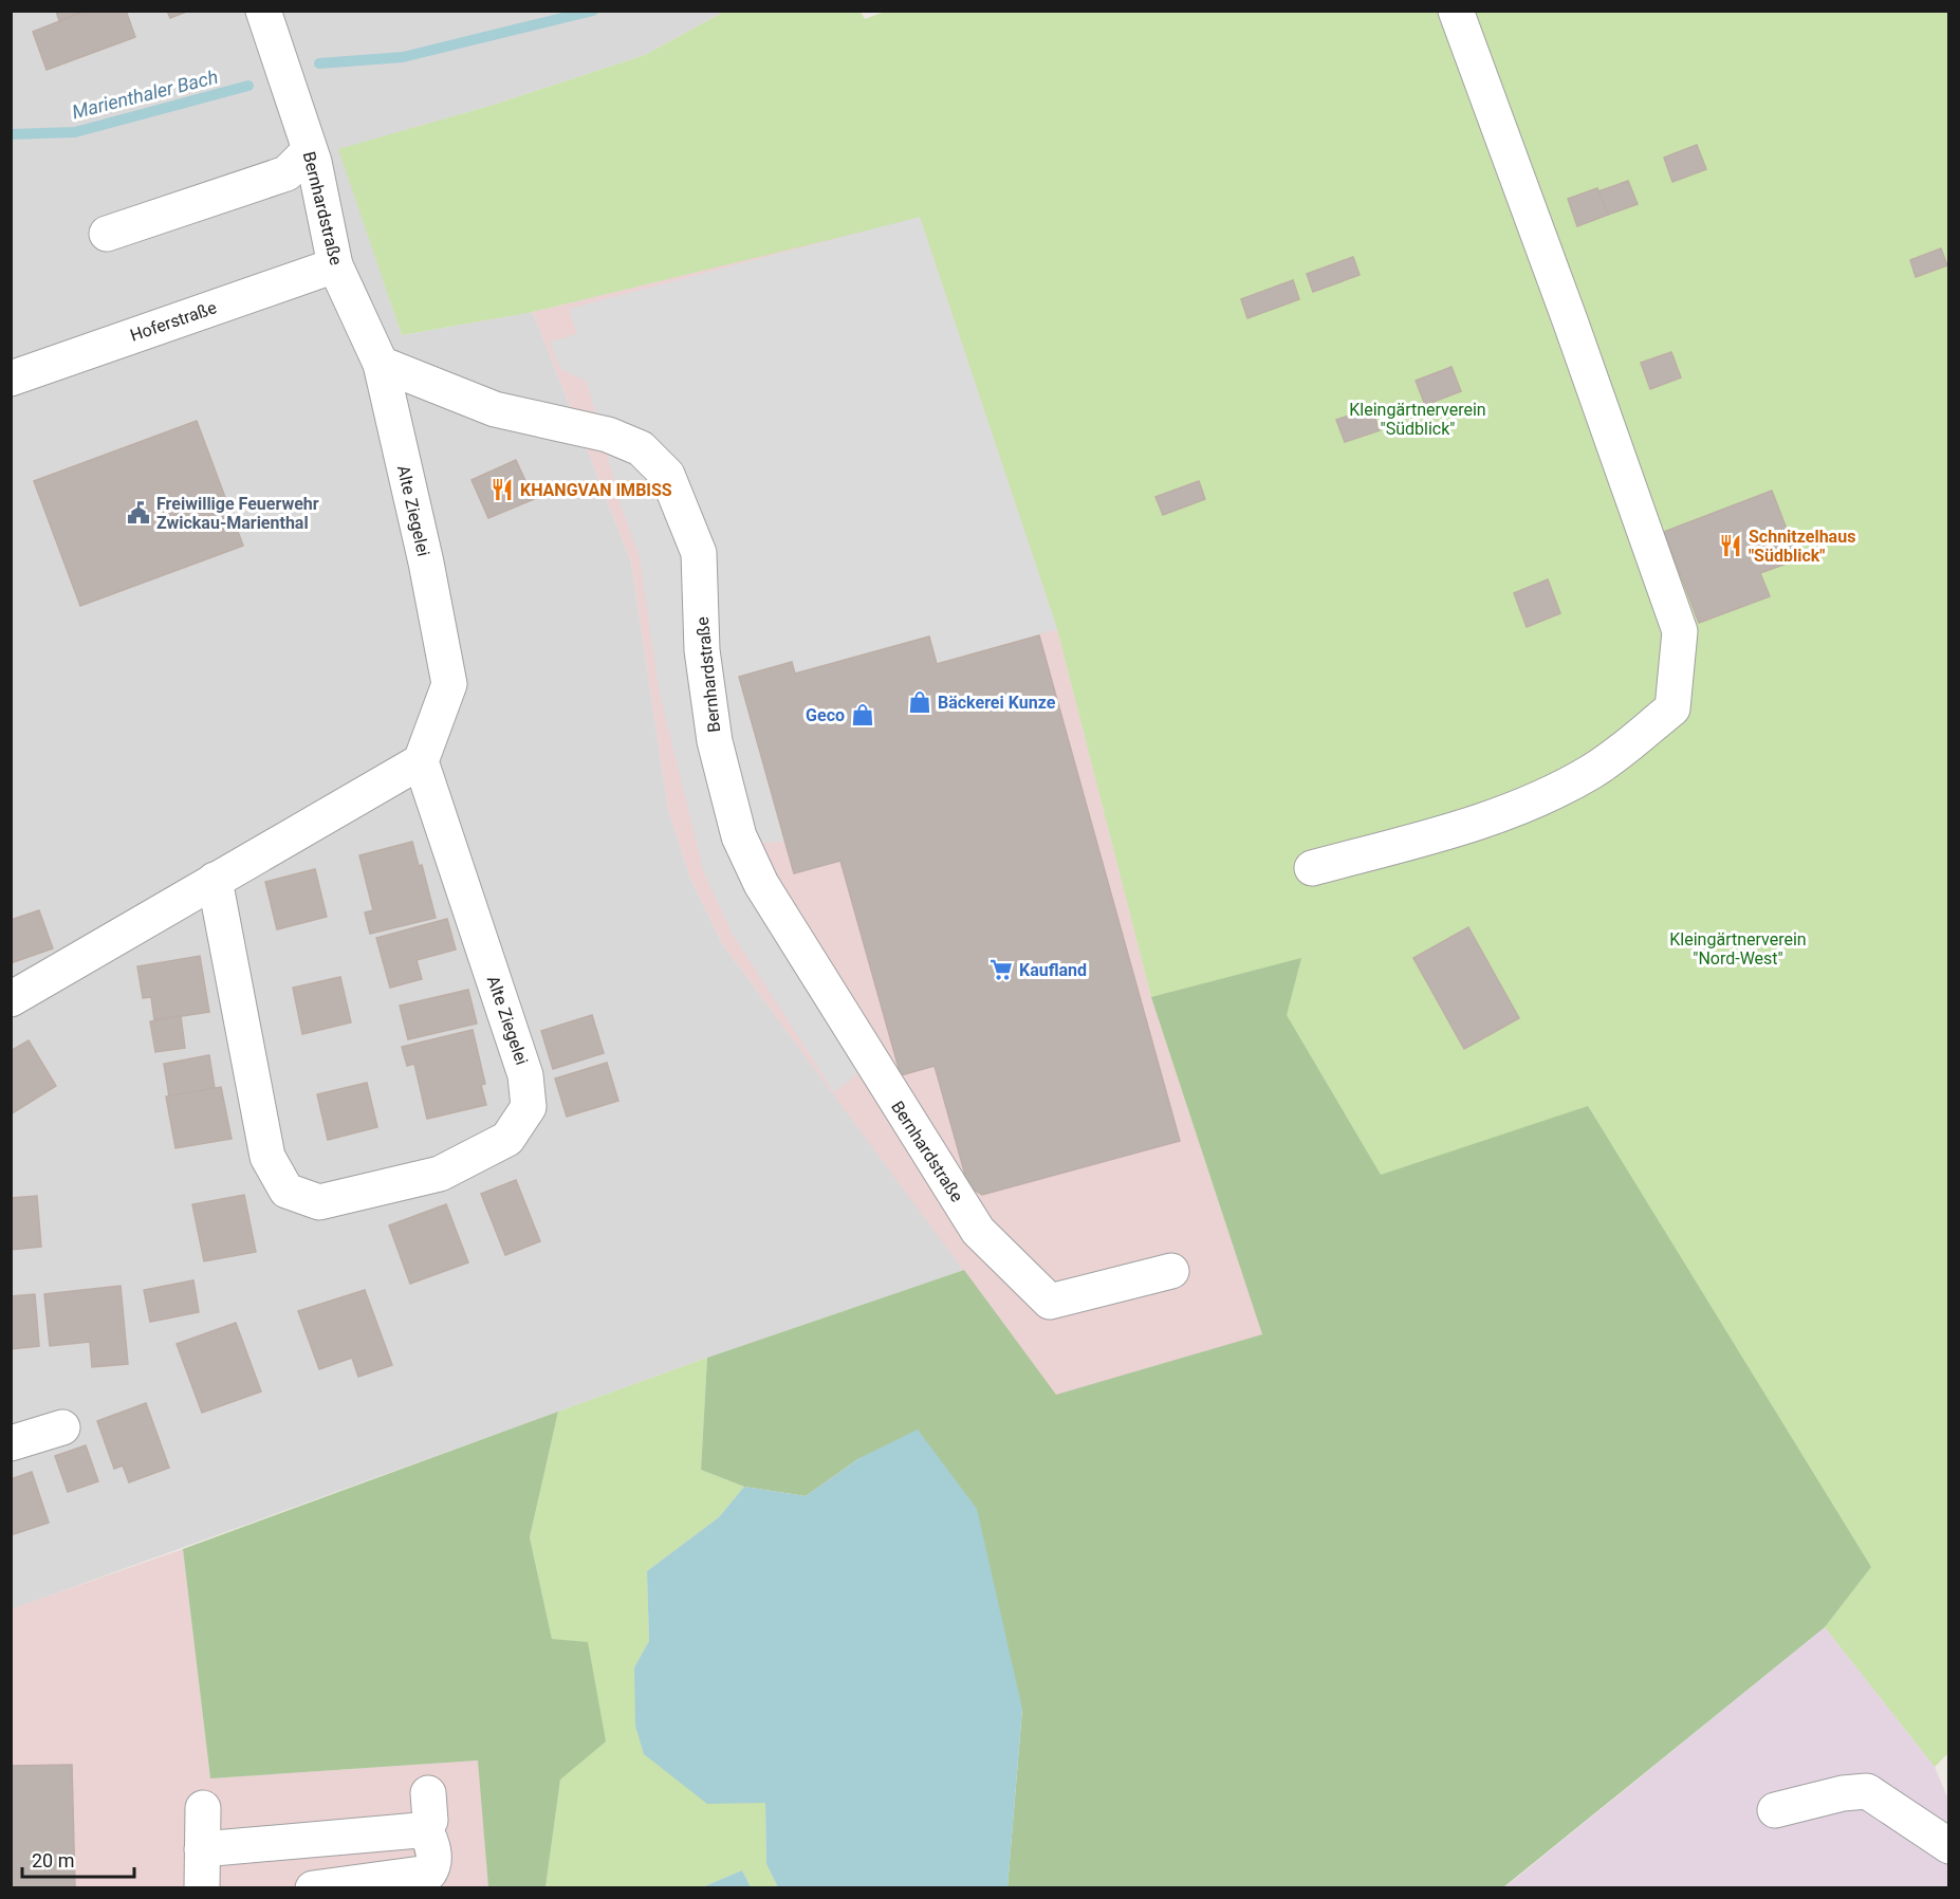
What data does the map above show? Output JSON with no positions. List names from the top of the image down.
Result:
{
  "streets": {
    "street": ["Bernhardstraße", "Hoferstraße", "Alte Ziegelei"]
  },
  "crossings": [
    ["Bernhardstraße", "Hoferstraße"],
    ["Bernhardstraße", "Alte Ziegelei"]
  ],
  "water": ["Marienthaler Bach"],
  "parks": ["Kleingärtnerverein \"Südblick\"", "Kleingärtnerverein \"Nord-West\""],
  "places": {
    "restaurant": ["KHANGVAN IMBISS", "Schnitzelhaus \"Südblick\""],
    "public building": ["Freiwillige Feuerwehr Zwickau-Marienthal"],
    "shop": ["Bäckerei Kunze", "Geco"],
    "supermarket": ["Kaufland"]
  },
  "scale_bar": "20 m"
}
